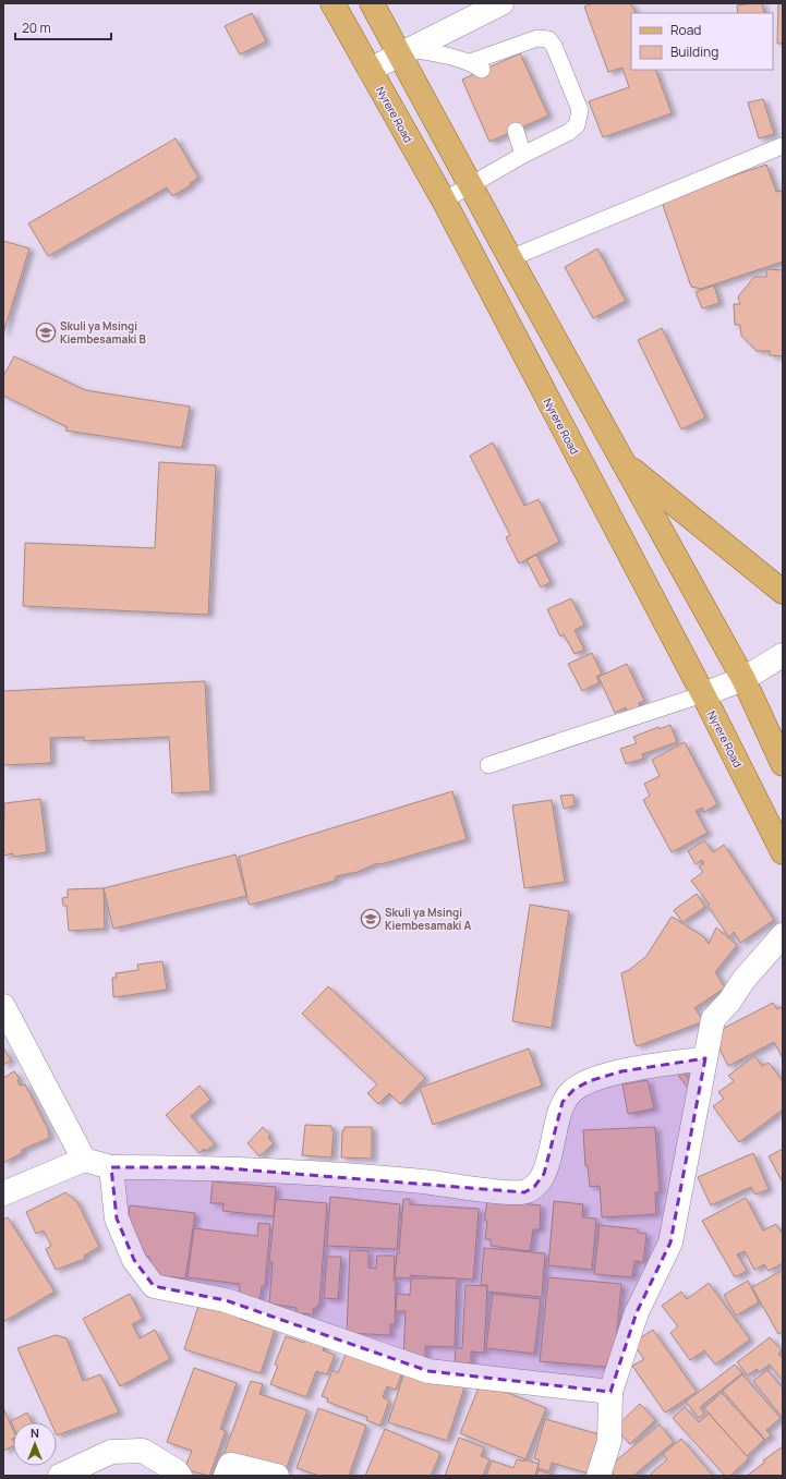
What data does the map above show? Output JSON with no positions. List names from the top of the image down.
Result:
{
  "streets": {
    "main road": ["Nyrere Road"]
  },
  "places": {
    "school or university": ["Skuli ya Msingi Kiembesamaki B", "Skuli ya Msingi Kiembesamaki A"]
  },
  "legend": ["Road", "Building"],
  "scale_bar": "20 m",
  "north": "top"
}
